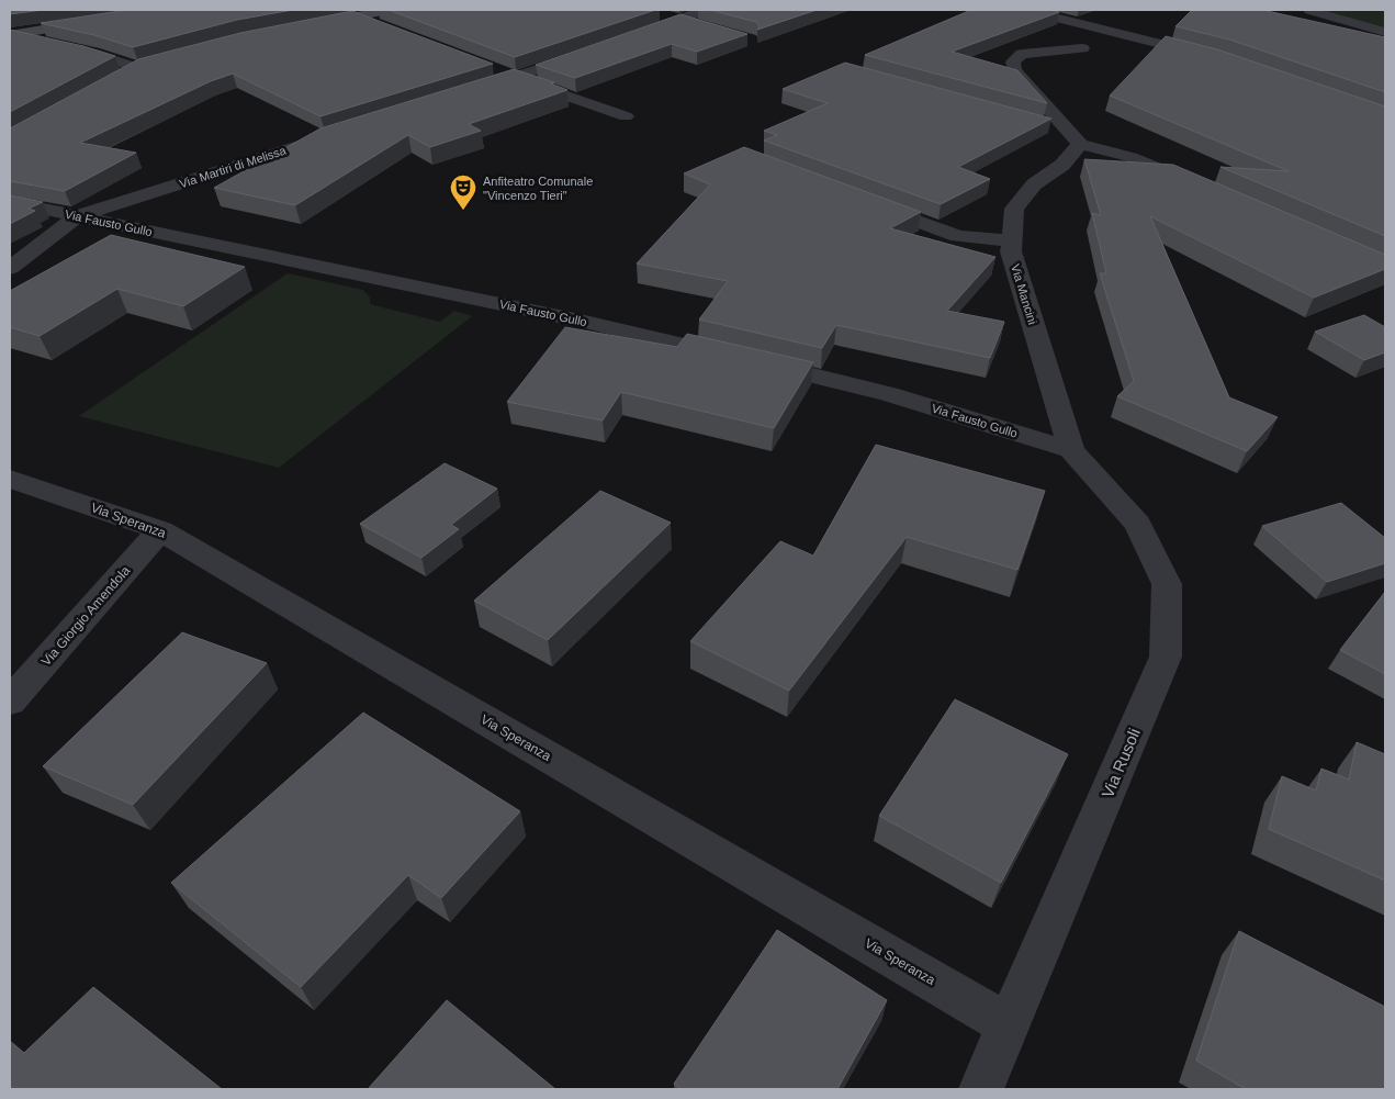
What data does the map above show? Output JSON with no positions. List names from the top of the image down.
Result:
{
  "streets": {
    "street": [
      "Via Martiri di Melissa",
      "Via Fausto Gullo",
      "Via Mancini",
      "Via Speranza",
      "Via Giorgio Amendola",
      "Via Rusoli"
    ]
  },
  "crossings": [
    ["Via Martiri di Melissa", "Via Fausto Gullo"],
    ["Via Fausto Gullo", "Via Mancini"],
    ["Via Fausto Gullo", "Via Rusoli"],
    ["Via Mancini", "Via Rusoli"],
    ["Via Speranza", "Via Giorgio Amendola"],
    ["Via Speranza", "Via Rusoli"]
  ],
  "places": {
    "theatre": ["Anfiteatro Comunale \"Vincenzo Tieri\""]
  }
}
